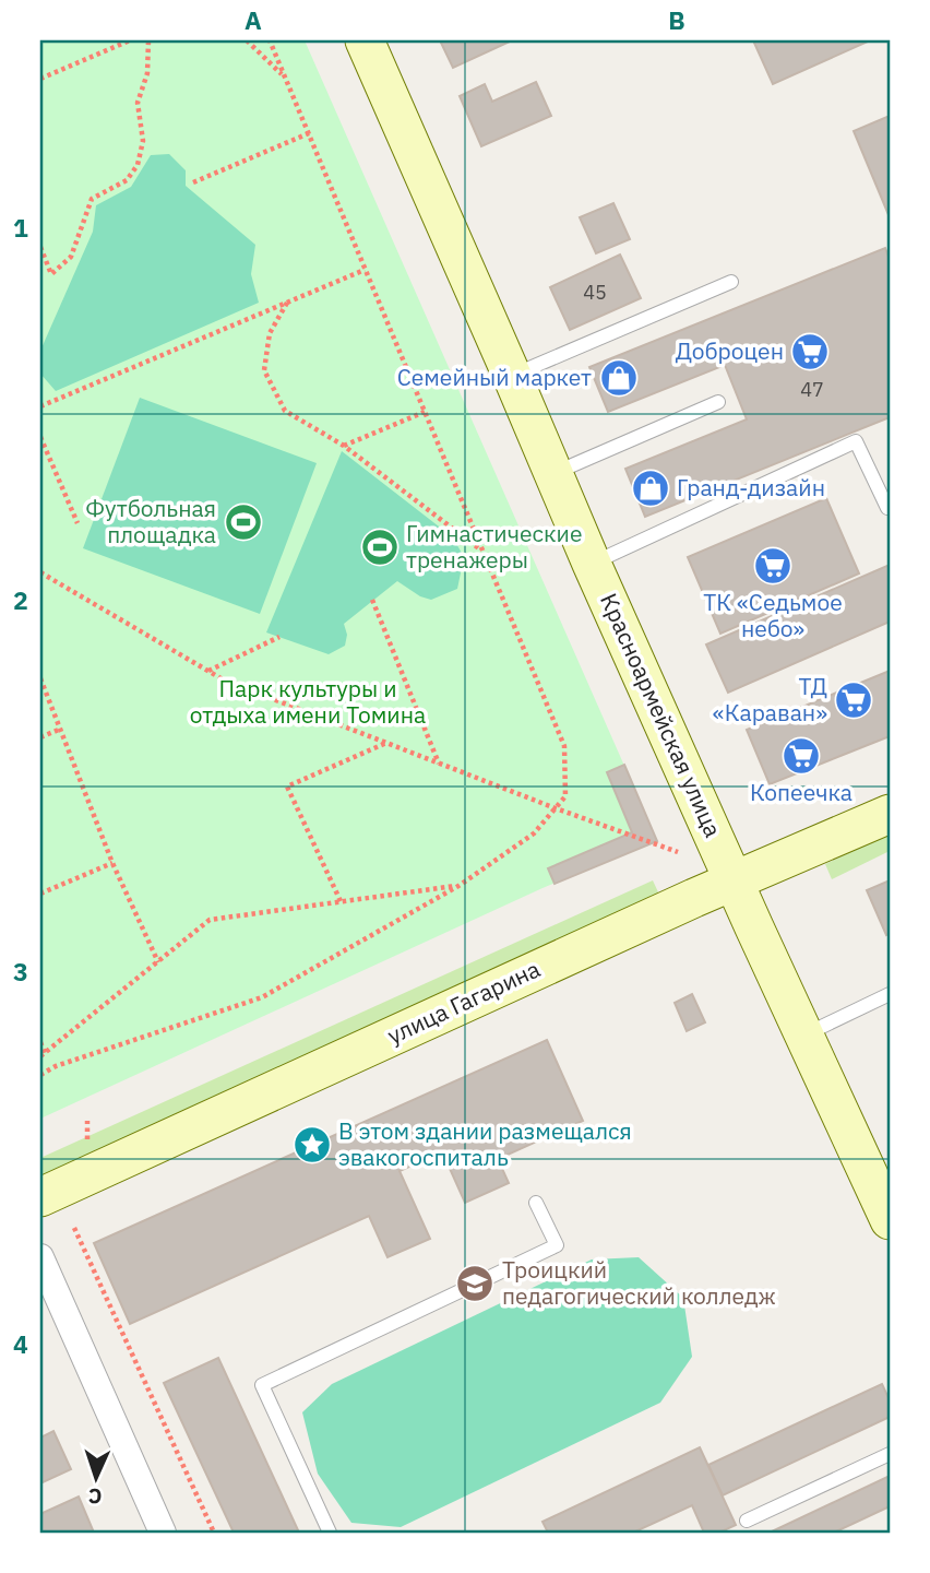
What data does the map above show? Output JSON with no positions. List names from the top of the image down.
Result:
{
  "streets": {
    "street": ["Красноармейская улица", "улица Гагарина"]
  },
  "crossings": [
    ["Красноармейская улица", "улица Гагарина"]
  ],
  "parks": ["Парк культуры и отдыха имени Томина"],
  "places": {
    "supermarket": [
      "Доброцен",
      "ТК «Седьмое небо»",
      "ТД «Караван»",
      "Копеечка"
    ],
    "shop": ["Семейный маркет", "Гранд-дизайн"],
    "sports": ["Футбольная площадка", "Гимнастические тренажеры"],
    "place": ["В этом здании размещался эвакогоспиталь"],
    "school or university": ["Троицкий педагогический колледж"]
  },
  "house_numbers": ["45", "47"],
  "north": "bottom",
  "grid": {
    "columns": ["A", "B"],
    "rows": [
      "1",
      "2",
      "3",
      "4"
    ]
  }
}
